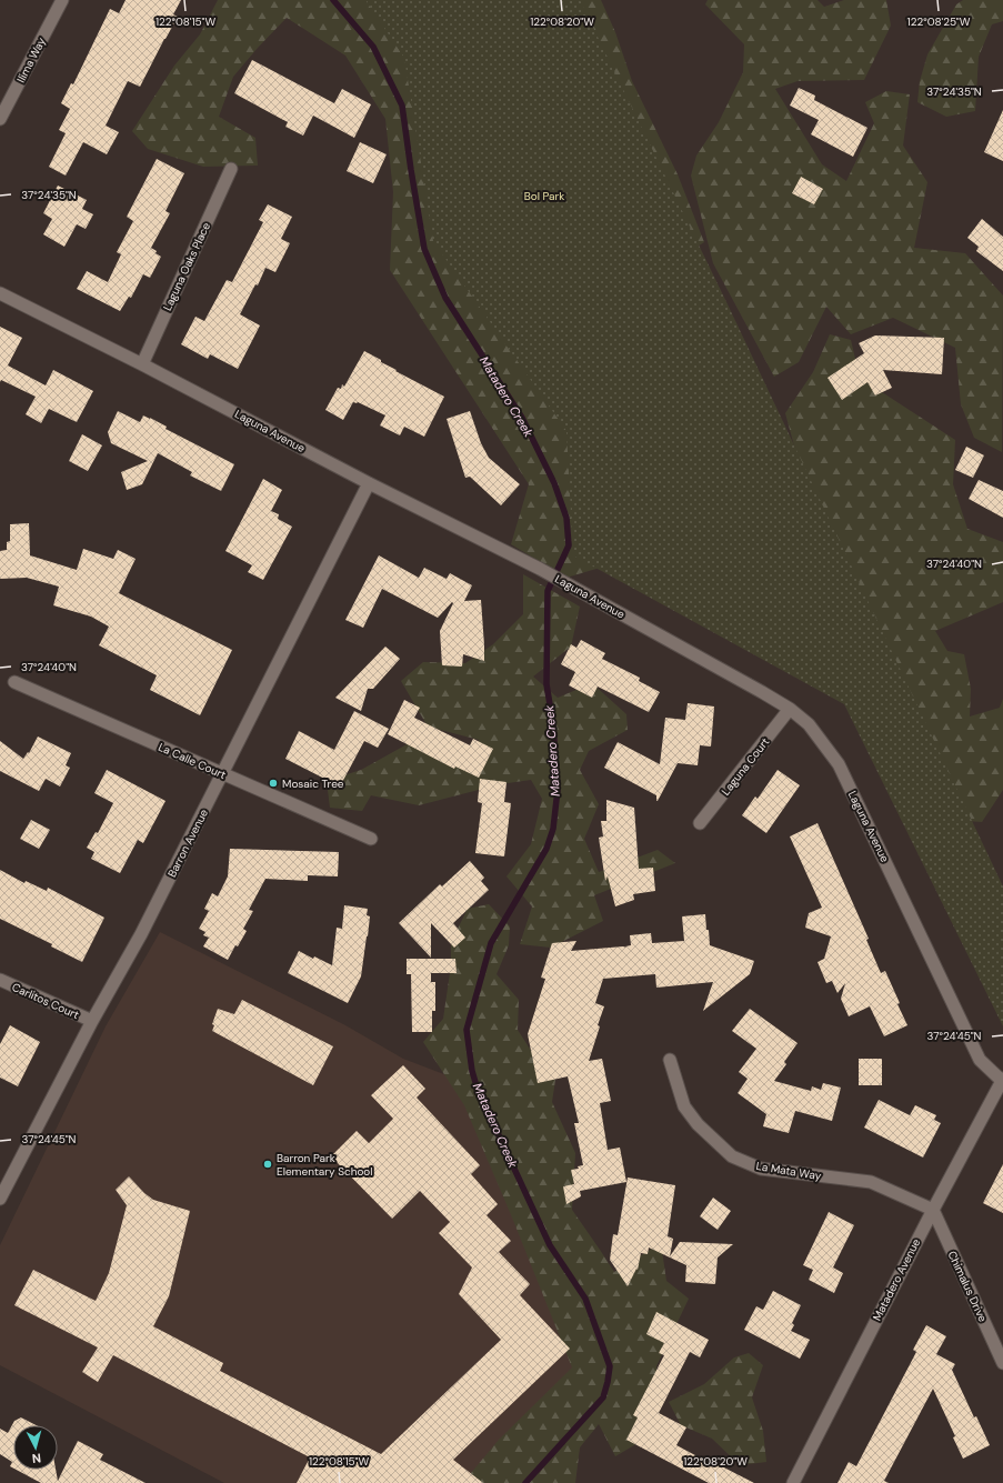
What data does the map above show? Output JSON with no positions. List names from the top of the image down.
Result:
{
  "streets": {
    "street": [
      "Ilima Way",
      "Laguna Oaks Place",
      "Laguna Avenue",
      "La Calle Court",
      "Laguna Court",
      "Barron Avenue",
      "Carlitos Court",
      "La Mata Way",
      "Matadero Avenue",
      "Chimalus Drive"
    ]
  },
  "crossings": [
    ["Laguna Oaks Place", "Laguna Avenue"],
    ["Laguna Avenue", "Laguna Court"],
    ["Laguna Avenue", "Barron Avenue"],
    ["Laguna Avenue", "Matadero Avenue"],
    ["La Calle Court", "Barron Avenue"],
    ["Barron Avenue", "Carlitos Court"],
    ["La Mata Way", "Matadero Avenue"],
    ["La Mata Way", "Chimalus Drive"],
    ["Matadero Avenue", "Chimalus Drive"]
  ],
  "water": ["Matadero Creek"],
  "parks": ["Bol Park"],
  "places": ["Mosaic Tree", "Barron Park Elementary School"],
  "north": "bottom",
  "coordinates": [
    "122°08'15\"W",
    "122°08'20\"W",
    "122°08'25\"W",
    "37°24'35\"N",
    "37°24'40\"N",
    "37°24'45\"N"
  ]
}
